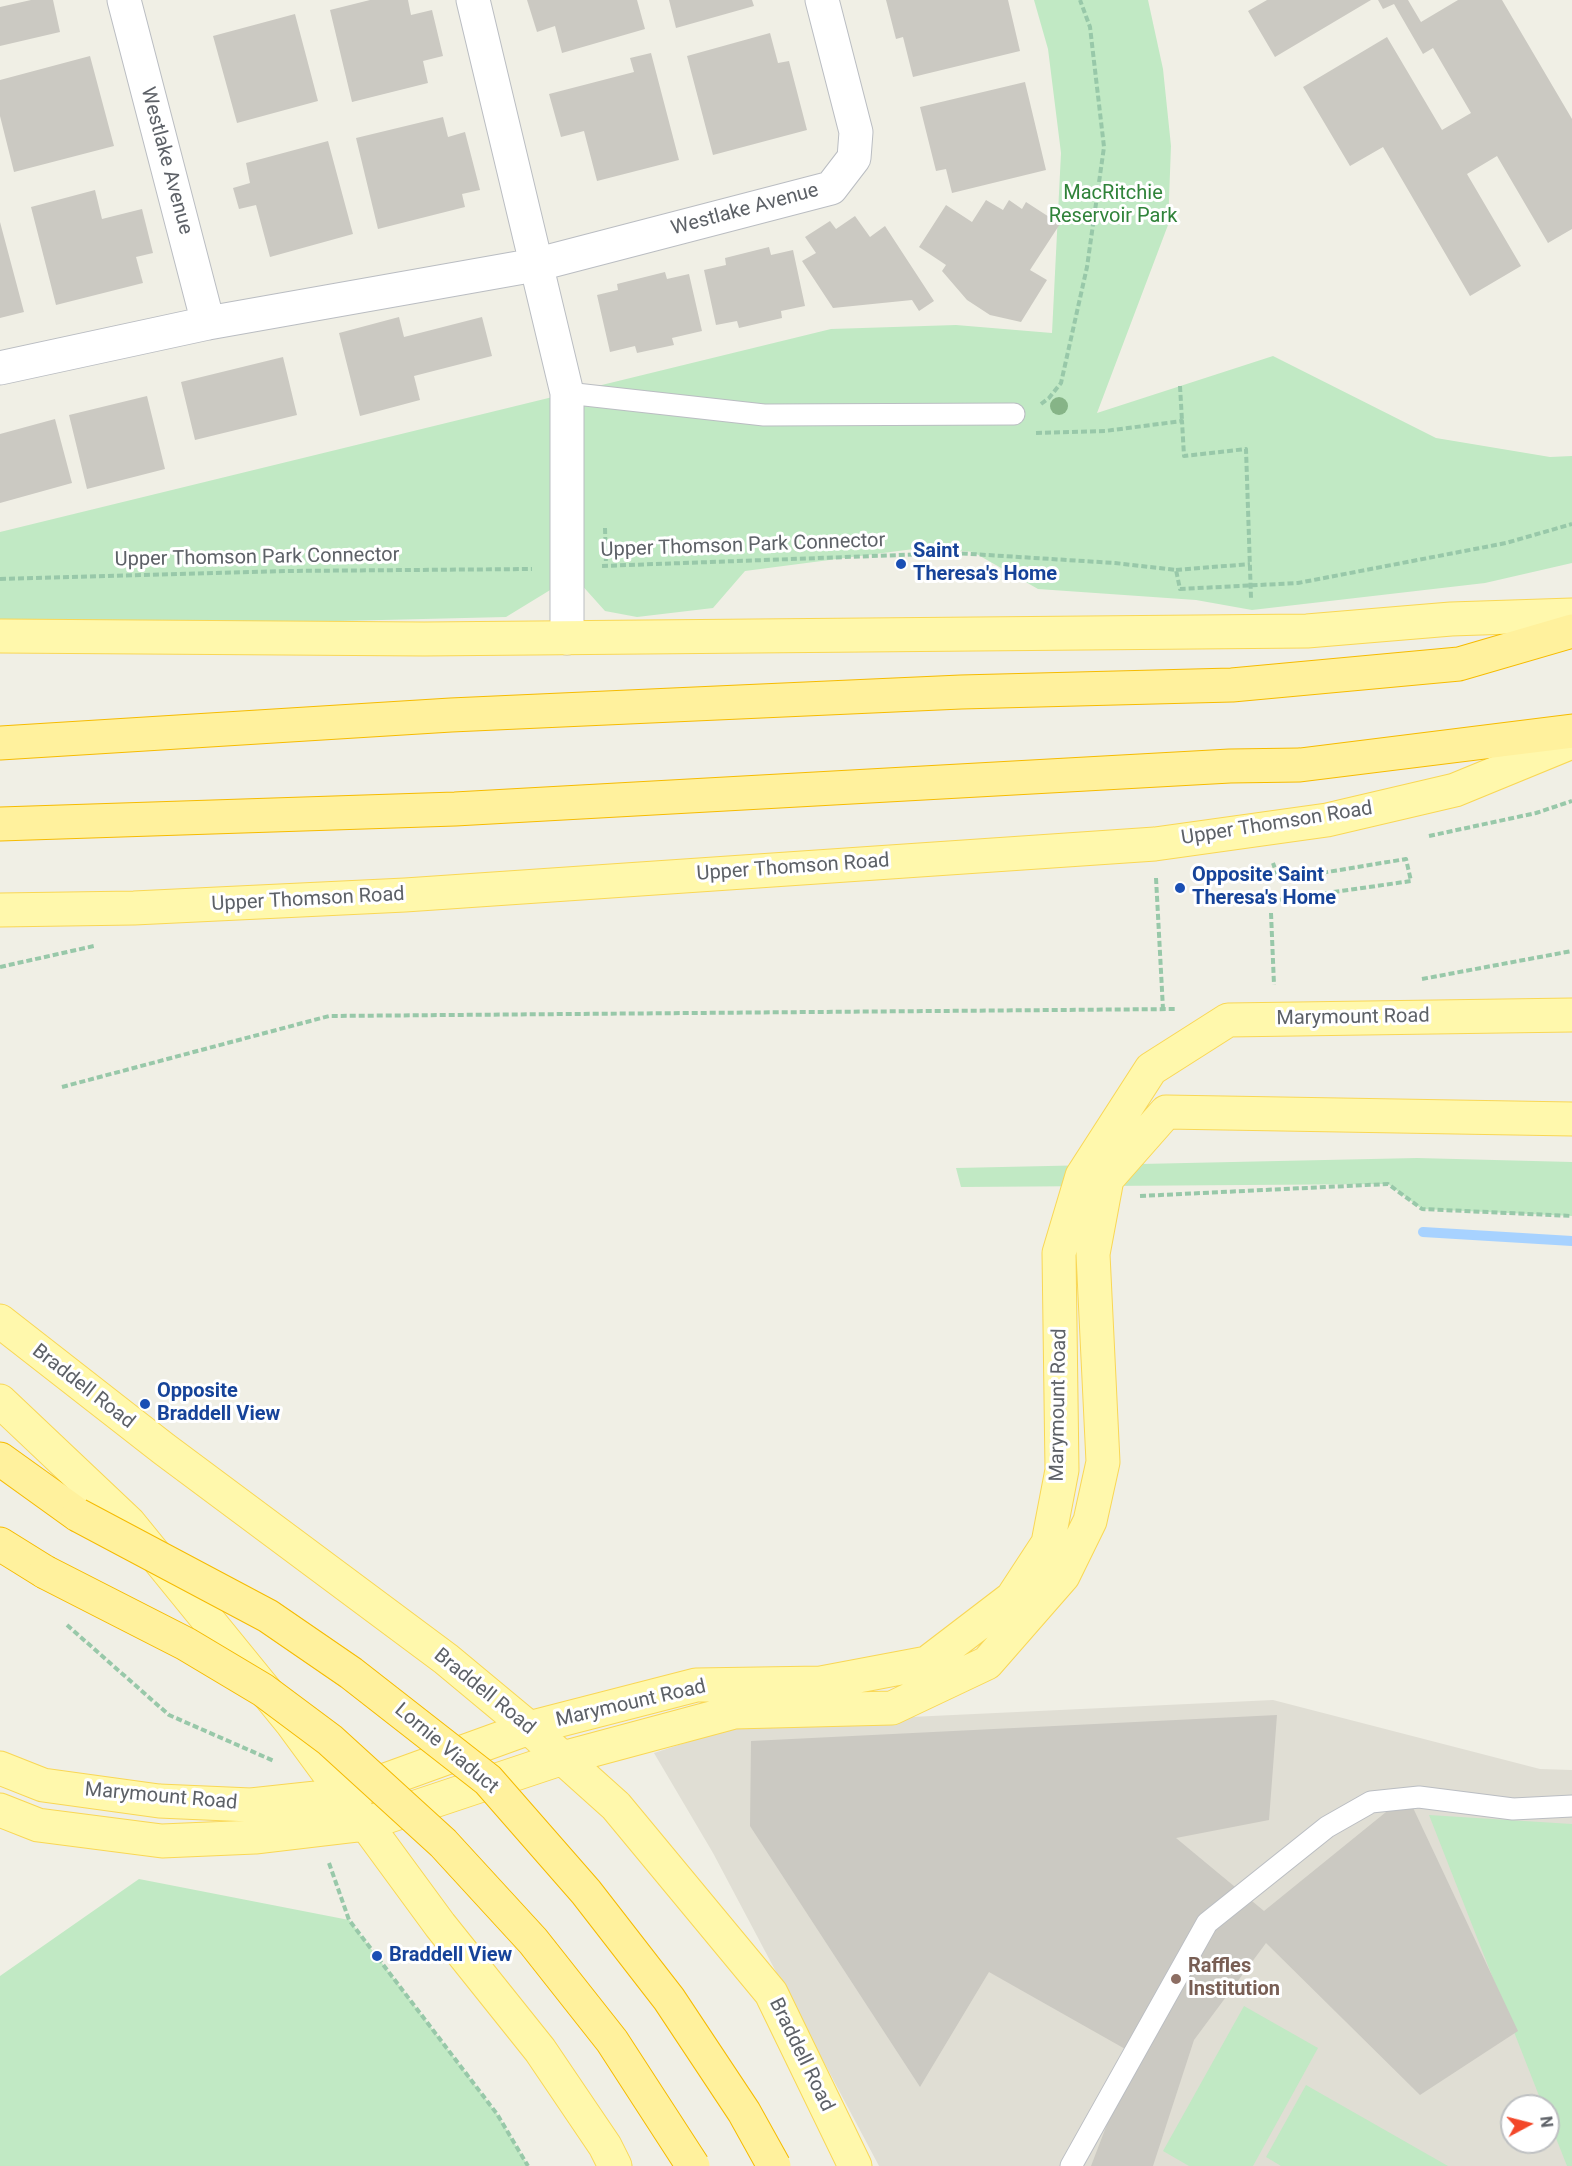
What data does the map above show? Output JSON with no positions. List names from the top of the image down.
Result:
{
  "streets": {
    "highway": ["Lornie Viaduct"],
    "main road": ["Upper Thomson Road", "Marymount Road", "Braddell Road"],
    "street": ["Westlake Avenue"],
    "path": ["Upper Thomson Park Connector"]
  },
  "crossings": [
    ["Marymount Road", "Braddell Road"]
  ],
  "parks": ["MacRitchie Reservoir Park"],
  "places": [
    "Saint Theresa's Home",
    "Opposite Saint Theresa's Home",
    "Opposite Braddell View",
    "Braddell View",
    "Raffles Institution"
  ],
  "north": "right"
}
